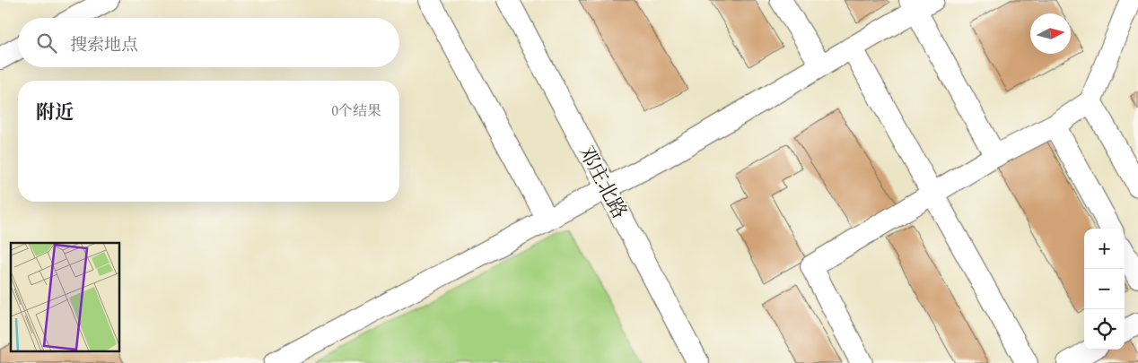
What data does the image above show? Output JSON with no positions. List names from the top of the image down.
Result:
{
  "streets": {
    "street": ["邓庄北路"]
  },
  "north": "right",
  "page": {
    "search": "搜索地点",
    "heading": ["附近", "0个结果"],
    "map_buttons": ["+", "−"]
  }
}
